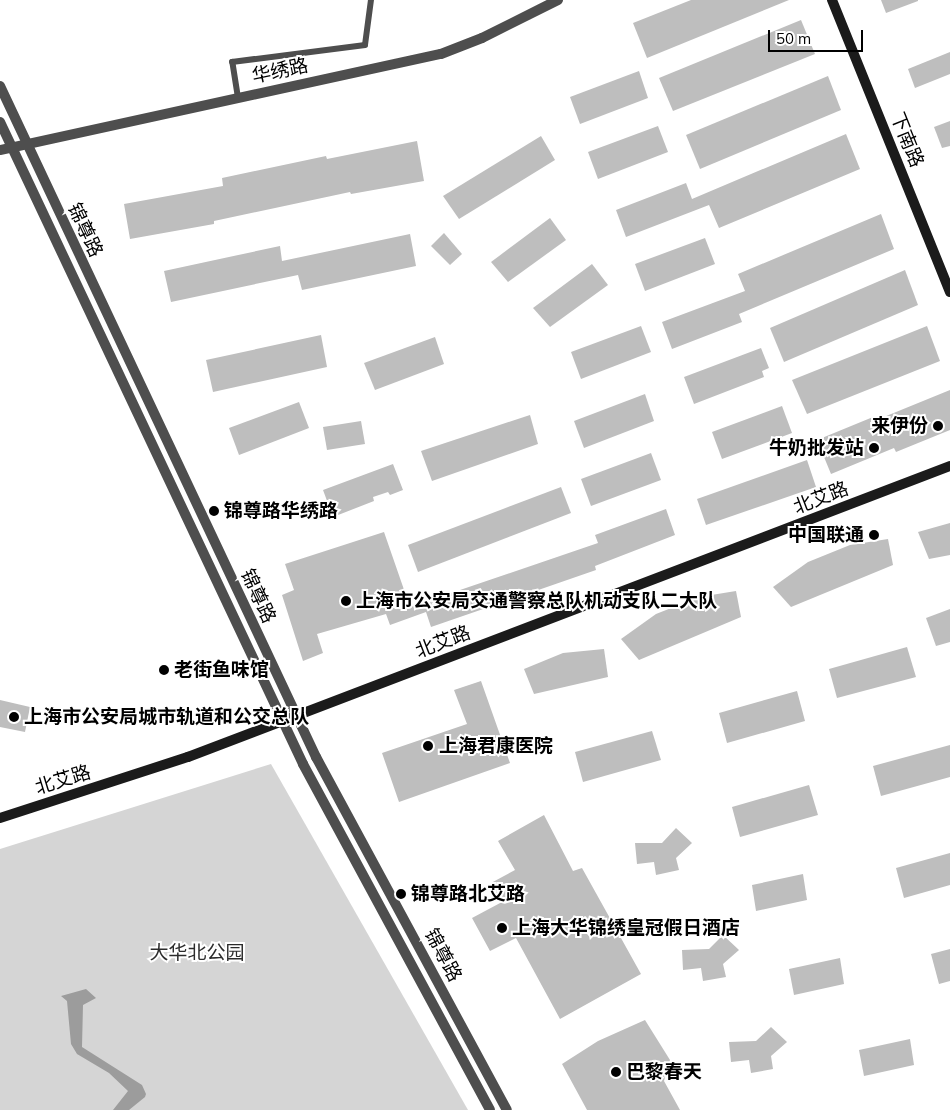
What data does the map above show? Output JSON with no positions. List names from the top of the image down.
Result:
{
  "streets": {
    "street": [
      "华绣路",
      "下南路",
      "锦尊路",
      "北艾路"
    ]
  },
  "crossings": [
    ["华绣路", "锦尊路"],
    ["锦尊路", "北艾路"]
  ],
  "parks": ["大华北公园"],
  "places": [
    "来伊份",
    "牛奶批发站",
    "锦尊路华绣路",
    "中国联通",
    "上海市公安局交通警察总队机动支队二大队",
    "老街鱼味馆",
    "上海市公安局城市轨道和公交总队",
    "上海君康医院",
    "锦尊路北艾路",
    "上海大华锦绣皇冠假日酒店",
    "巴黎春天"
  ],
  "scale_bar": "50 m"
}
